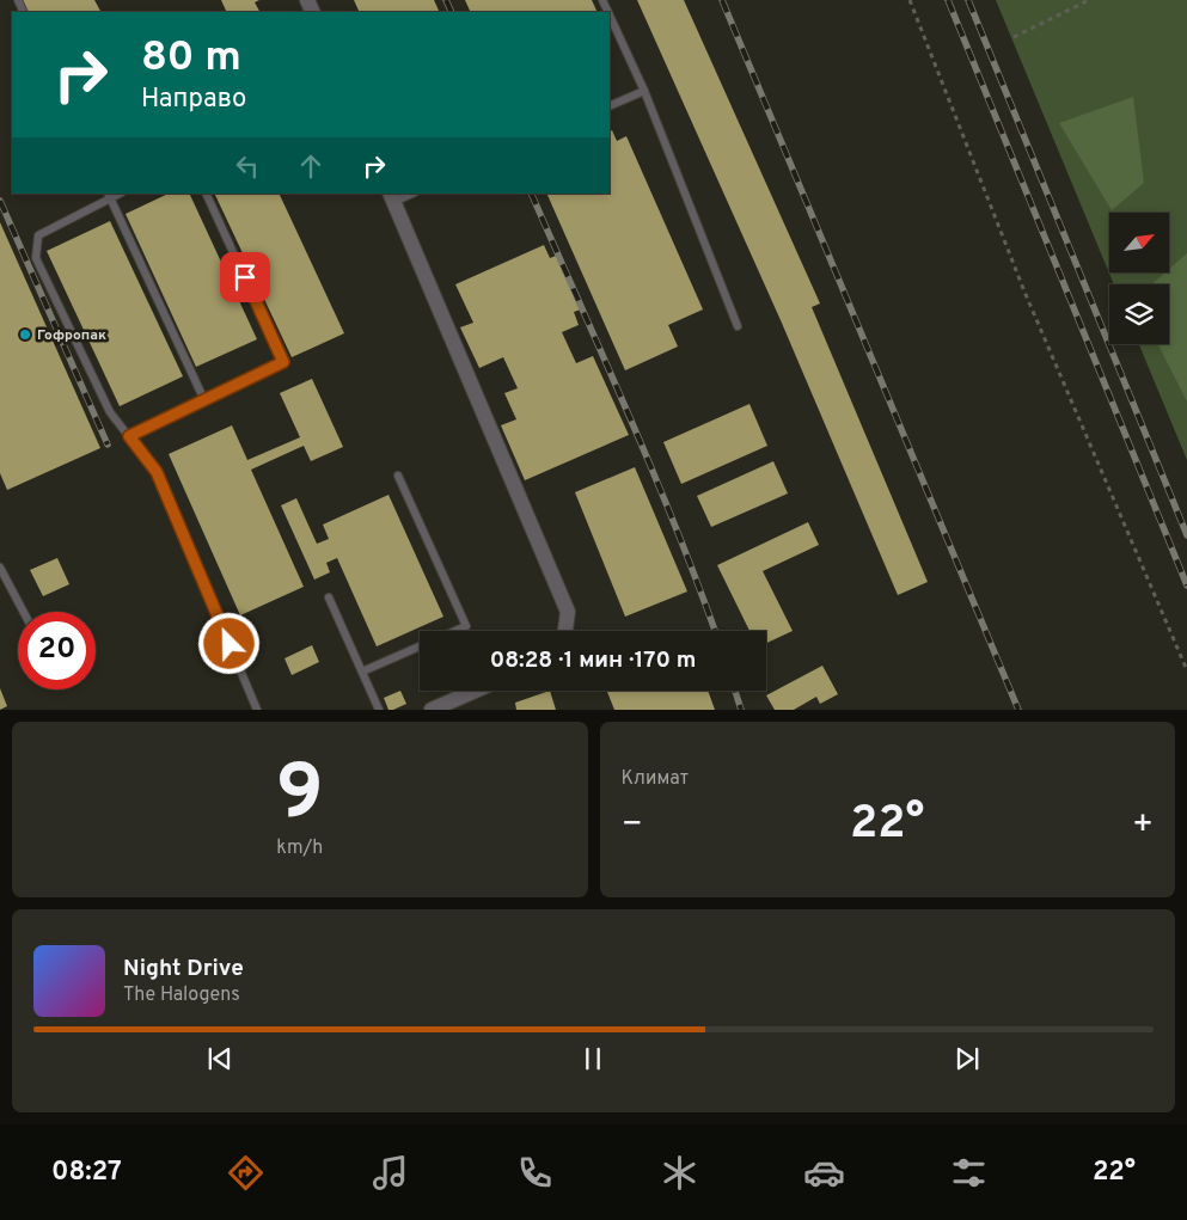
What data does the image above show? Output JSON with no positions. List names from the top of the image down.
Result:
{
  "places": ["Гофропак"],
  "north": "top right",
  "page": {
    "turn": ["80 m", "Направо"],
    "limit": "20",
    "trip": "08:28 · 1 мин · 170 m",
    "tile": [
      ["9", "km/h"],
      "Климат"
    ],
    "heat": ["−", "22°", "+"],
    "song": ["Night Drive", "The Halogens"],
    "tabs": ["08:27", "22°"]
  }
}
